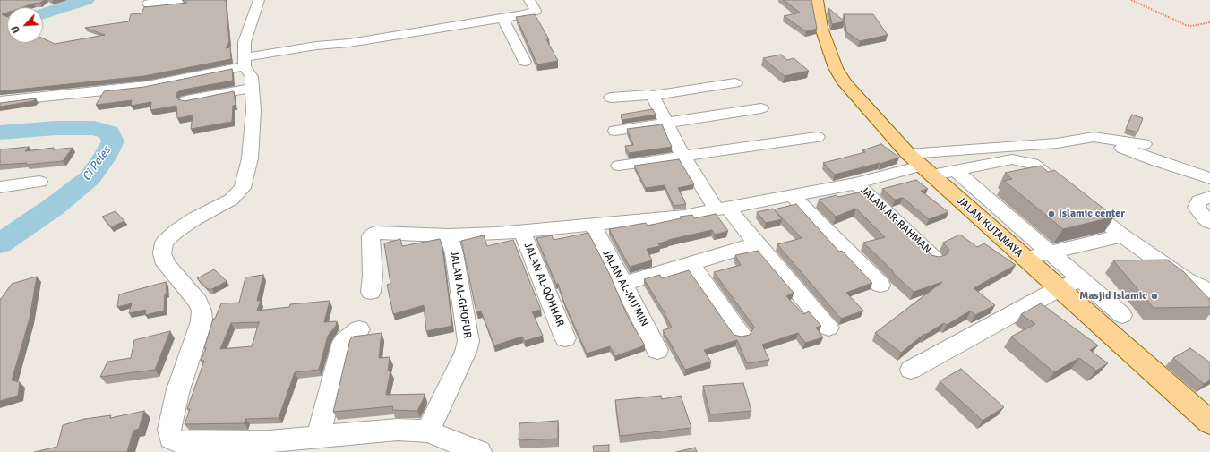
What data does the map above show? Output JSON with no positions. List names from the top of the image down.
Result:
{
  "streets": {
    "main road": ["JALAN KUTAMAYA"],
    "street": [
      "JALAN AR-RAHMAN",
      "JALAN AL-QOHHAR",
      "JALAN AL-MU'MIN",
      "JALAN AL-GHOFUR"
    ]
  },
  "water": ["Ci Peles"],
  "places": ["Islamic center", "Masjid Islamic"],
  "north": "bottom left"
}
